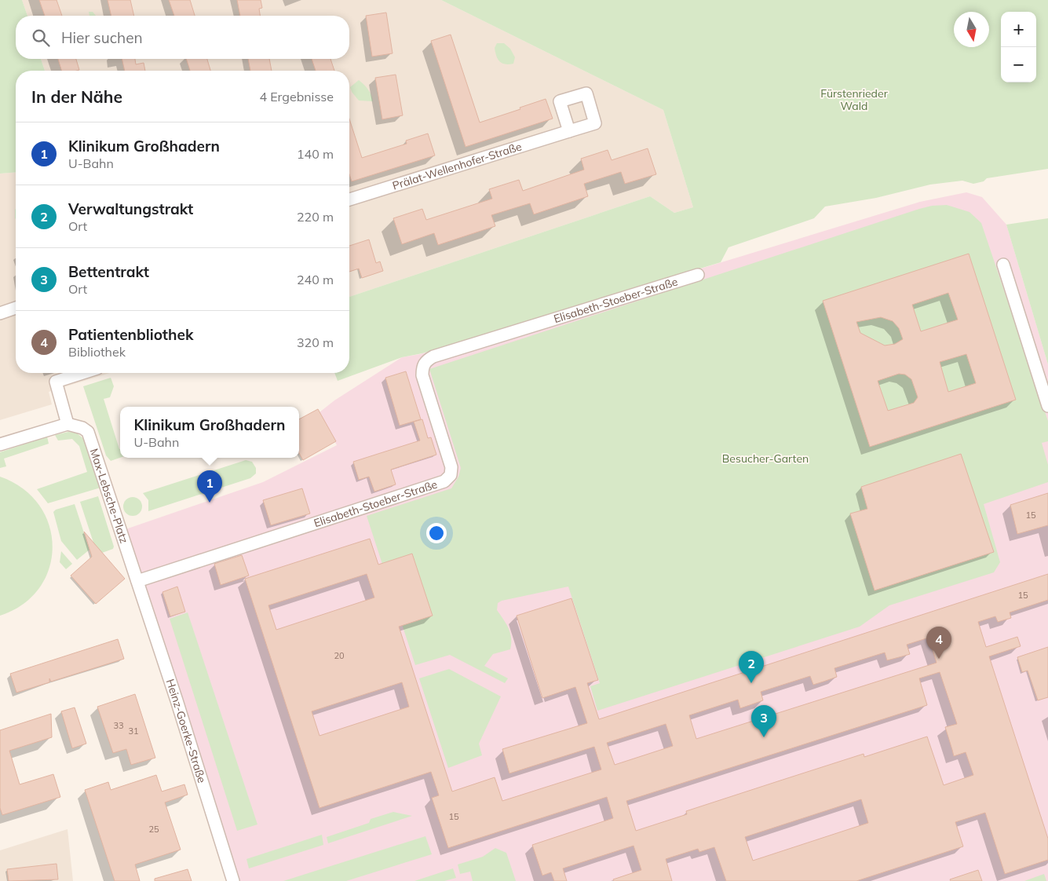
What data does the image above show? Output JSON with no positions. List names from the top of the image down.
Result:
{
  "streets": {
    "street": [
      "Prälat-Wellenhofer-Straße",
      "Elisabeth-Stoeber-Straße",
      "Max-Lebsche-Platz",
      "Heinz-Goerke-Straße"
    ]
  },
  "crossings": [
    ["Elisabeth-Stoeber-Straße", "Max-Lebsche-Platz"],
    ["Elisabeth-Stoeber-Straße", "Heinz-Goerke-Straße"],
    ["Max-Lebsche-Platz", "Heinz-Goerke-Straße"]
  ],
  "parks": ["Fürstenrieder Wald", "Besucher-Garten"],
  "house_numbers": [
    "15",
    "15",
    "20",
    "33",
    "31",
    "15",
    "25"
  ],
  "north": "bottom",
  "page": {
    "map_buttons": ["+", "−"],
    "search": "Hier suchen",
    "heading": ["In der Nähe", "4 Ergebnisse"],
    "list": [
      {
        "mark": "1",
        "name": "Klinikum Großhadern",
        "note": "U-Bahn",
        "value": "140 m"
      },
      {
        "mark": "2",
        "name": "Verwaltungstrakt",
        "note": "Ort",
        "value": "220 m"
      },
      {
        "mark": "3",
        "name": "Bettentrakt",
        "note": "Ort",
        "value": "240 m"
      },
      {
        "mark": "4",
        "name": "Patientenbliothek",
        "note": "Bibliothek",
        "value": "320 m"
      }
    ],
    "popup": ["Klinikum Großhadern", "U-Bahn"],
    "pins": [
      "1",
      "4",
      "2",
      "3"
    ]
  }
}
